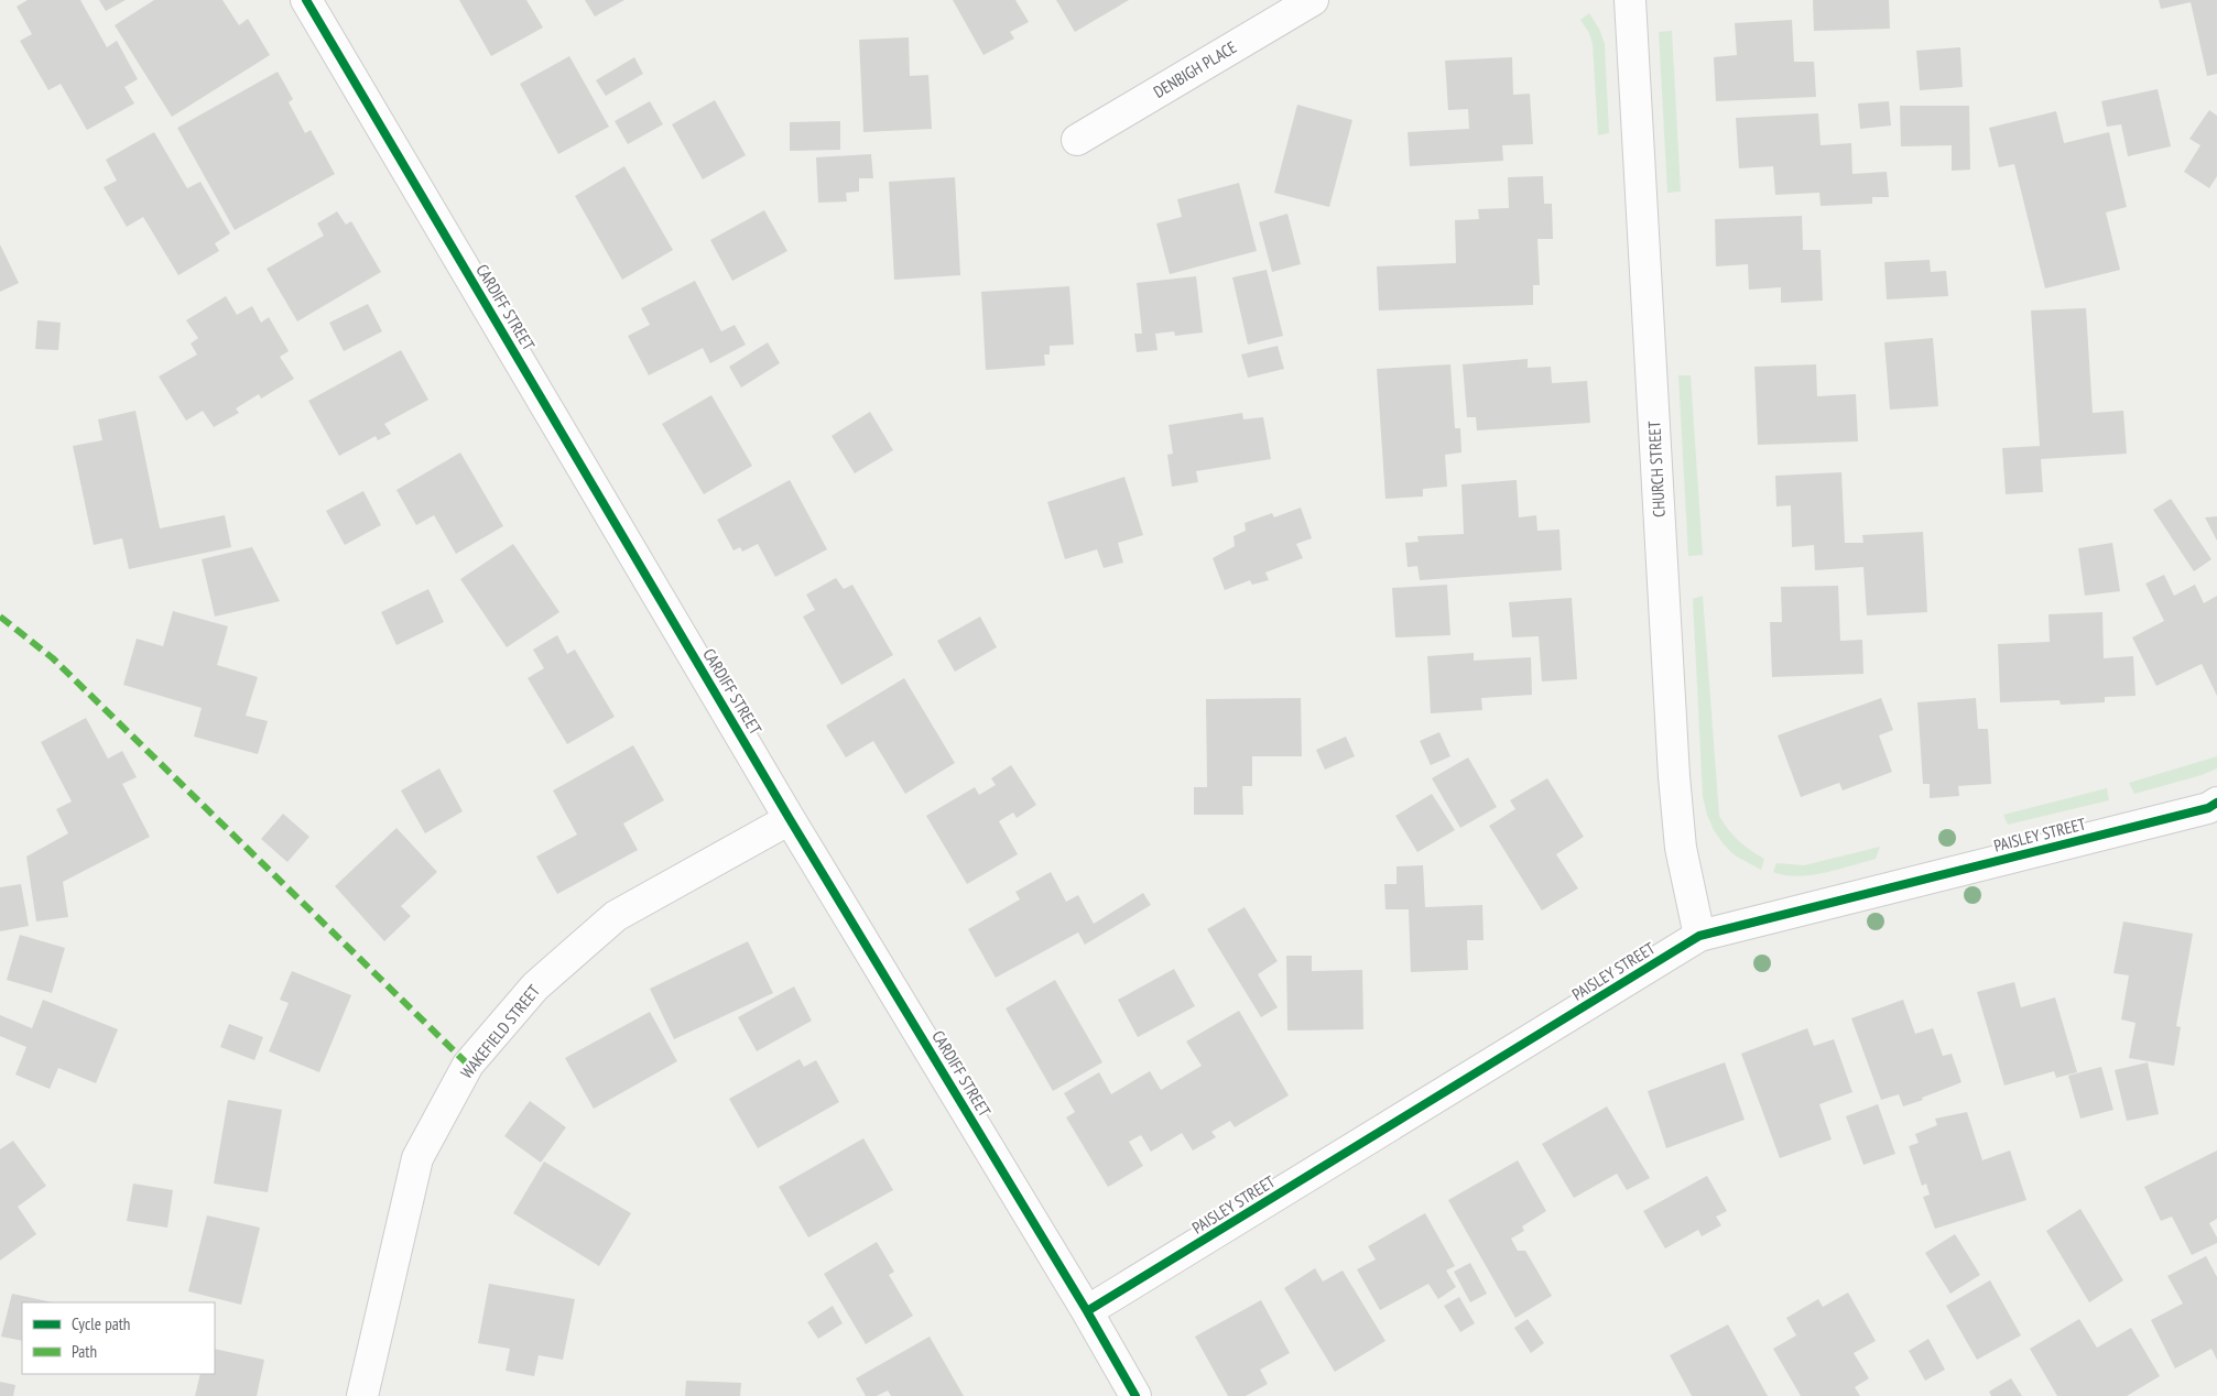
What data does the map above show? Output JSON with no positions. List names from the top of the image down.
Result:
{
  "streets": {
    "street": [
      "DENBIGH PLACE",
      "CARDIFF STREET",
      "CHURCH STREET",
      "PAISLEY STREET",
      "WAKEFIELD STREET"
    ]
  },
  "crossings": [
    ["CARDIFF STREET", "PAISLEY STREET"],
    ["CARDIFF STREET", "WAKEFIELD STREET"],
    ["CHURCH STREET", "PAISLEY STREET"]
  ],
  "legend": ["Cycle path", "Path"]
}
